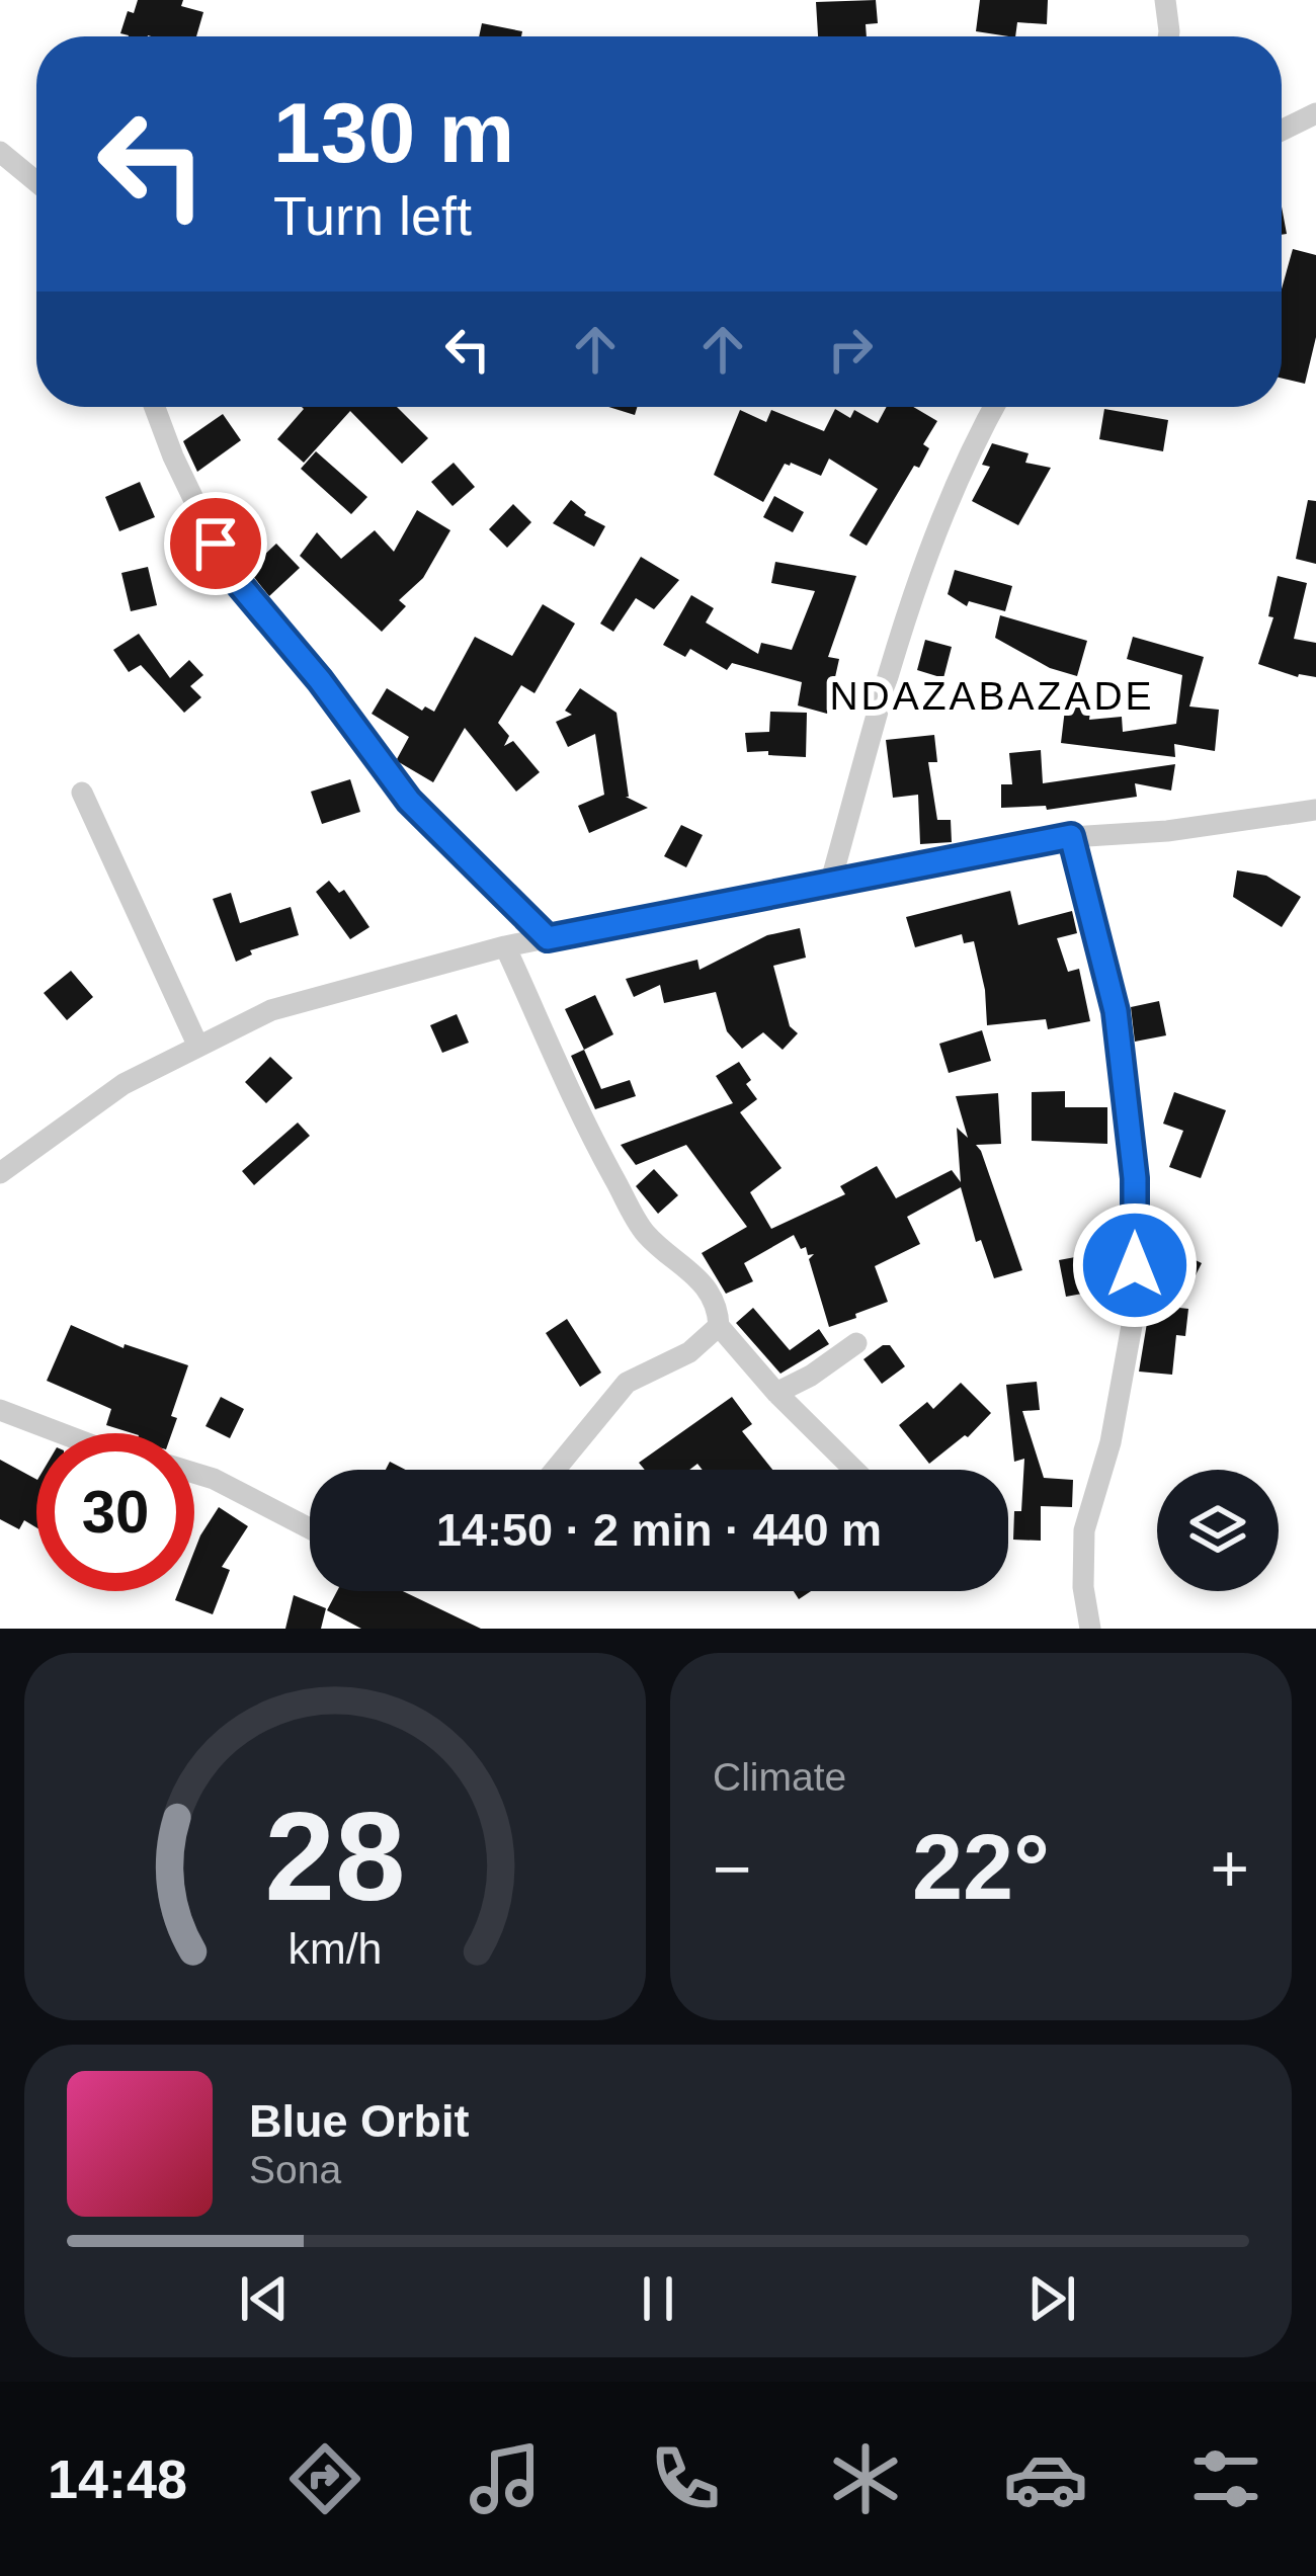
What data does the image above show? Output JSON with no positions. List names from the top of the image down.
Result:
{
  "districts": ["NDAZABAZADE"],
  "page": {
    "turn": ["130 m", "Turn left"],
    "limit": "30",
    "trip": "14:50 · 2 min · 440 m",
    "tile": "Climate",
    "heat": ["−", "22°", "+"],
    "song": ["Blue Orbit", "Sona"],
    "tabs": "14:48",
    "gauge": ["28", "km/h"]
  }
}
